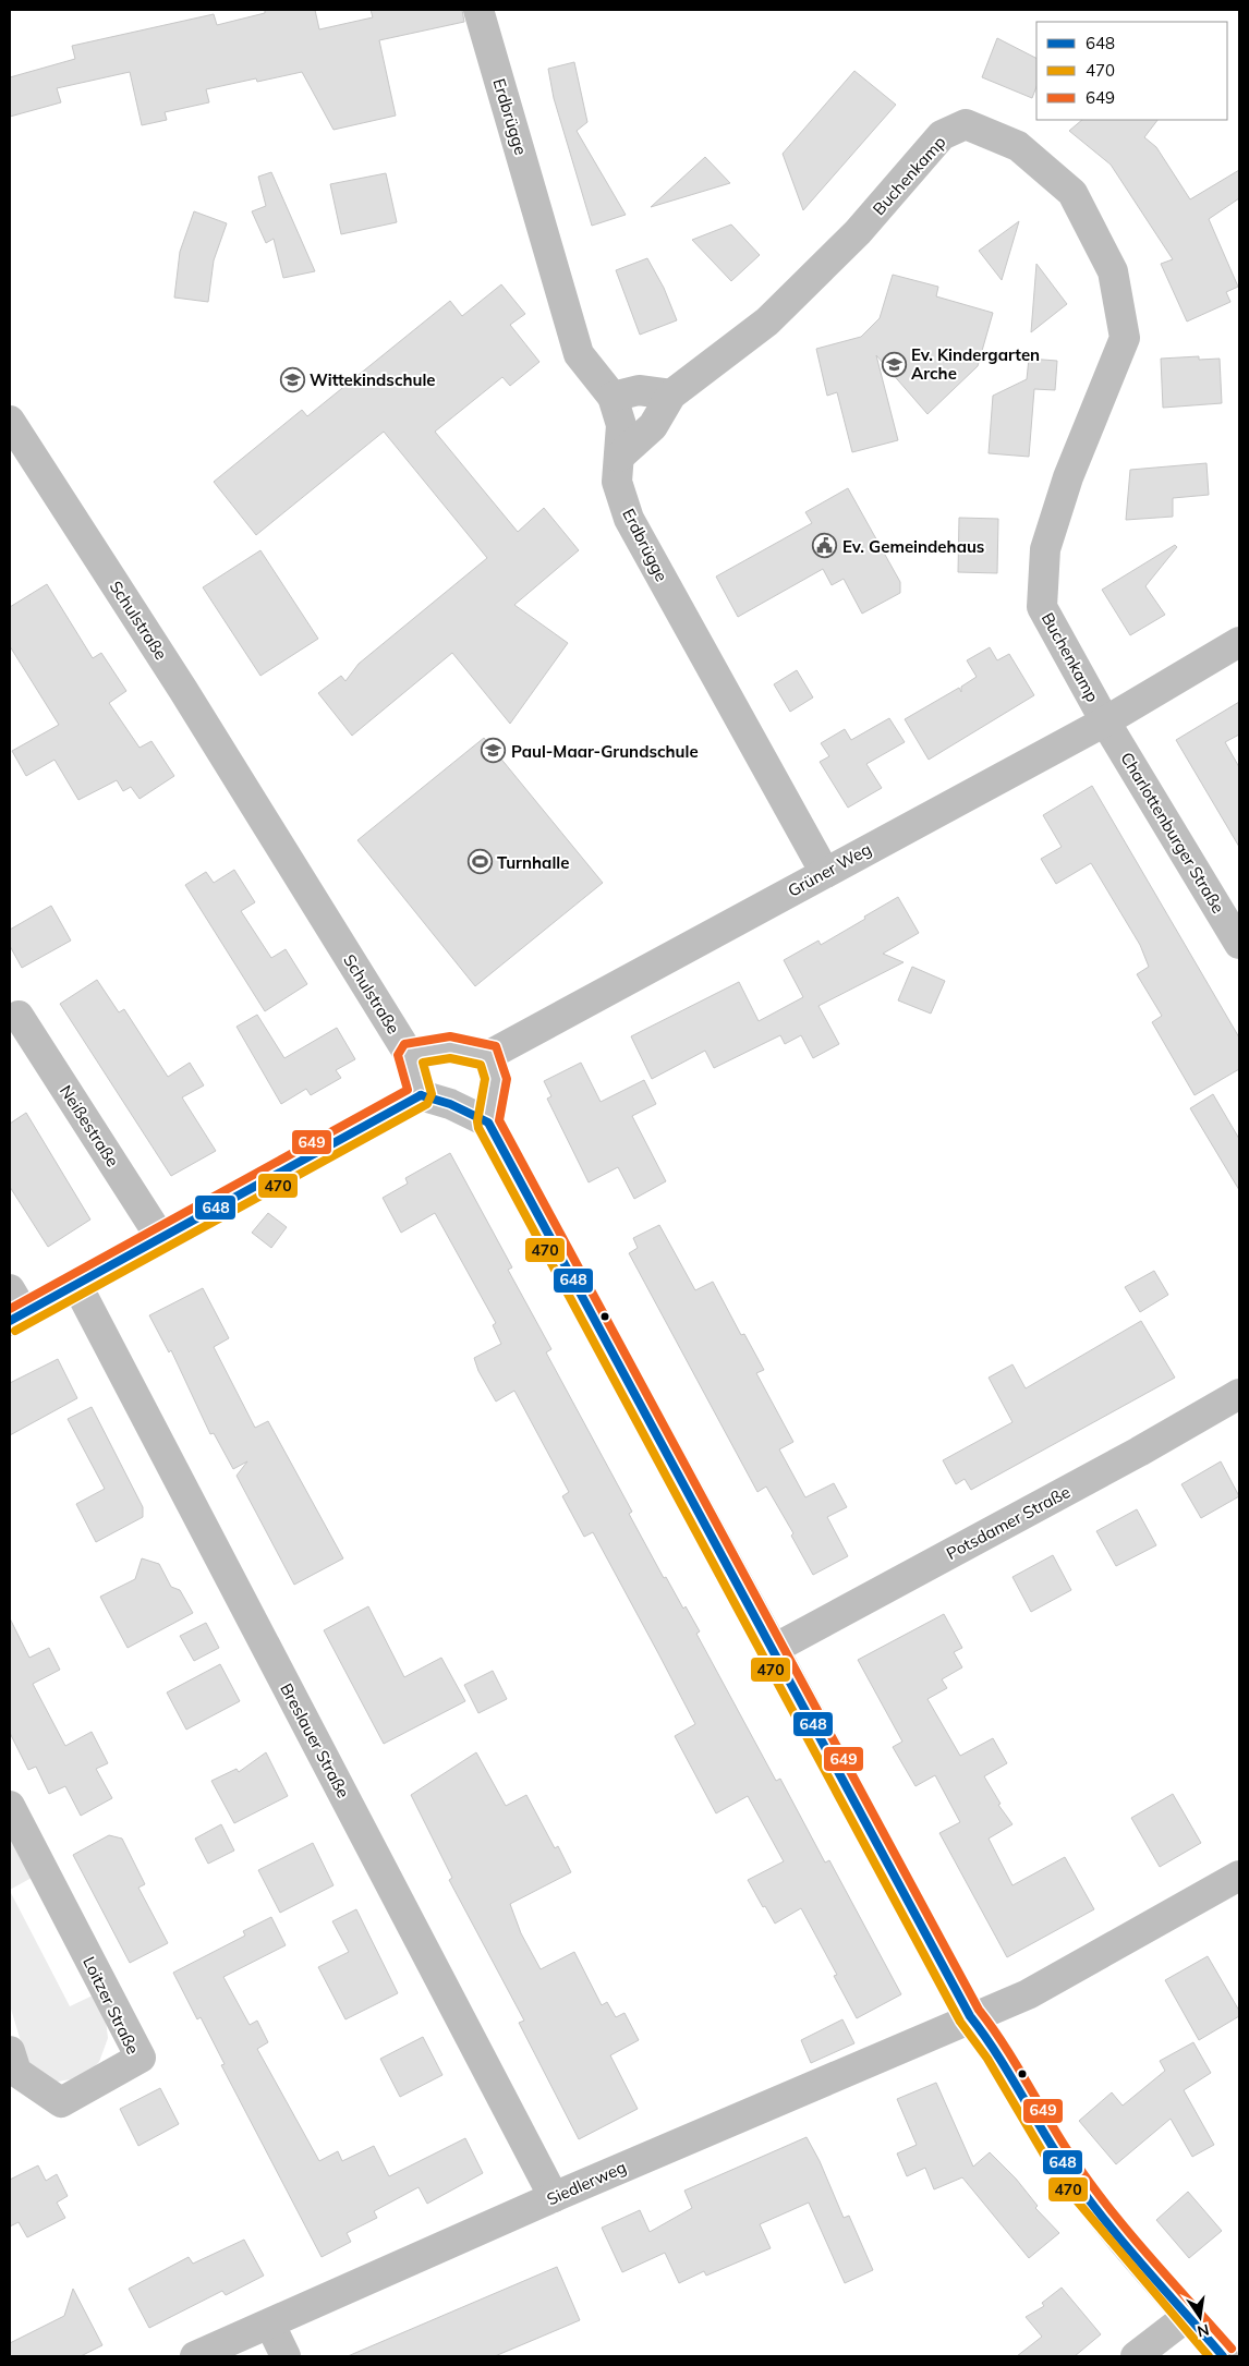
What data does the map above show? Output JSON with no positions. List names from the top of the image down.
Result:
{
  "streets": {
    "street": [
      "Erdbrügge",
      "Buchenkamp",
      "Schulstraße",
      "Charlottenburger Straße",
      "Grüner Weg",
      "Neißestraße",
      "Potsdamer Straße",
      "Breslauer Straße",
      "Loitzer Straße",
      "Siedlerweg"
    ]
  },
  "crossings": [
    ["Erdbrügge", "Grüner Weg"],
    ["Buchenkamp", "Charlottenburger Straße"],
    ["Buchenkamp", "Grüner Weg"],
    ["Charlottenburger Straße", "Grüner Weg"],
    ["Breslauer Straße", "Siedlerweg"]
  ],
  "places": {
    "school or university": ["Ev. Kindergarten Arche", "Wittekindschule", "Paul-Maar-Grundschule"],
    "public building": ["Ev. Gemeindehaus"],
    "sports": ["Turnhalle"]
  },
  "lines": ["transit line 649", "transit line 470", "transit line 648"],
  "legend": ["648", "470", "649"],
  "north": "bottom"
}
